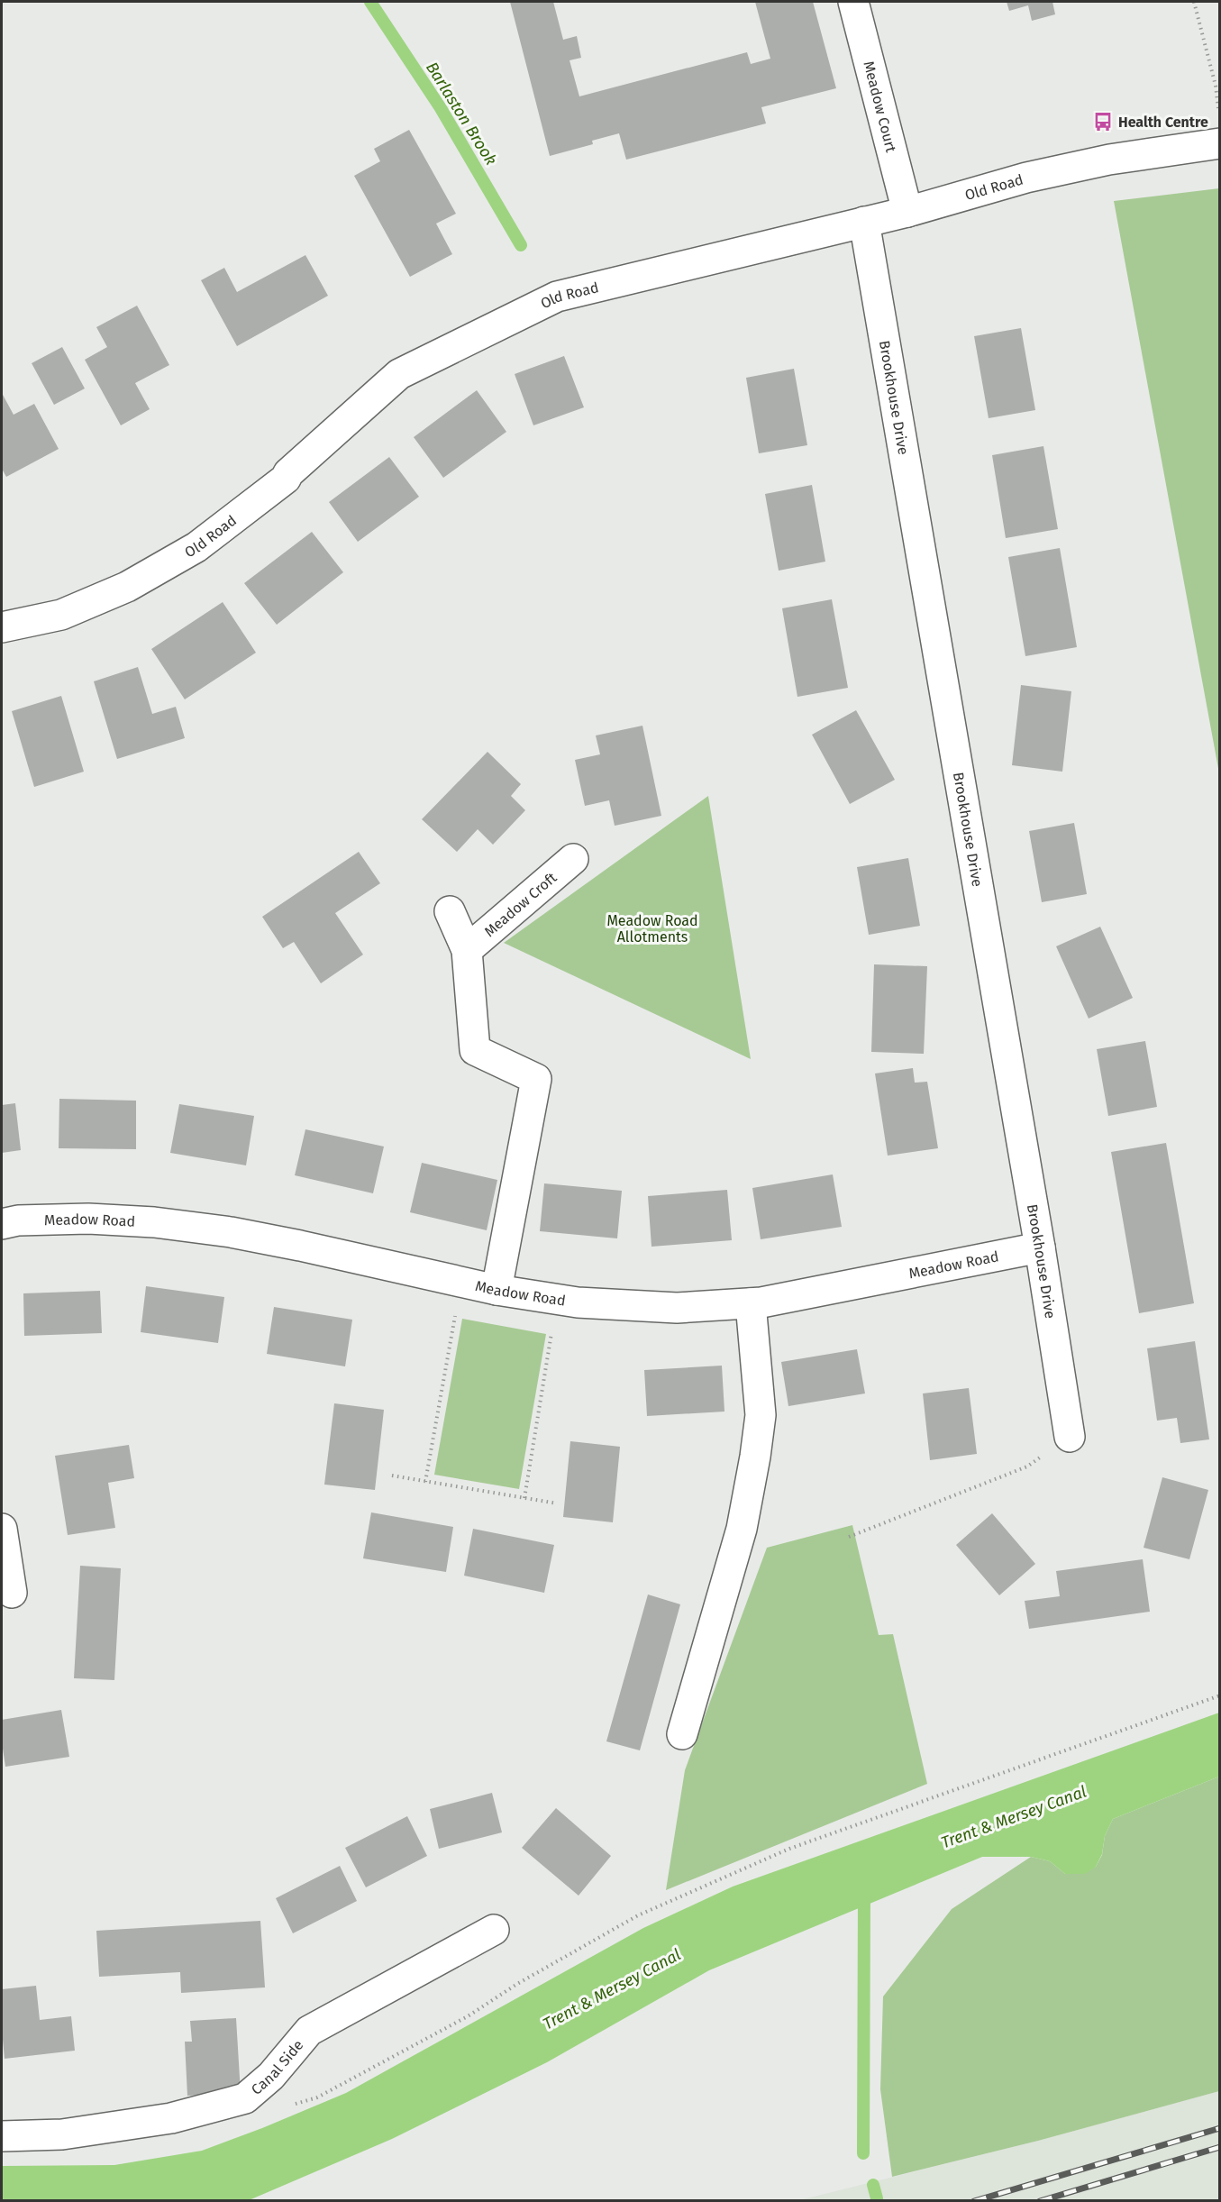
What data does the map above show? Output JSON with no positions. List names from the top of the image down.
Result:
{
  "streets": {
    "street": [
      "Meadow Court",
      "Old Road",
      "Brookhouse Drive",
      "Meadow Croft",
      "Meadow Road",
      "Canal Side"
    ]
  },
  "crossings": [
    ["Meadow Court", "Old Road"],
    ["Old Road", "Brookhouse Drive"],
    ["Brookhouse Drive", "Meadow Road"]
  ],
  "water": ["Barlaston Brook", "Trent & Mersey Canal"],
  "parks": ["Meadow Road Allotments"],
  "places": {
    "bus stop": ["Health Centre"]
  }
}
